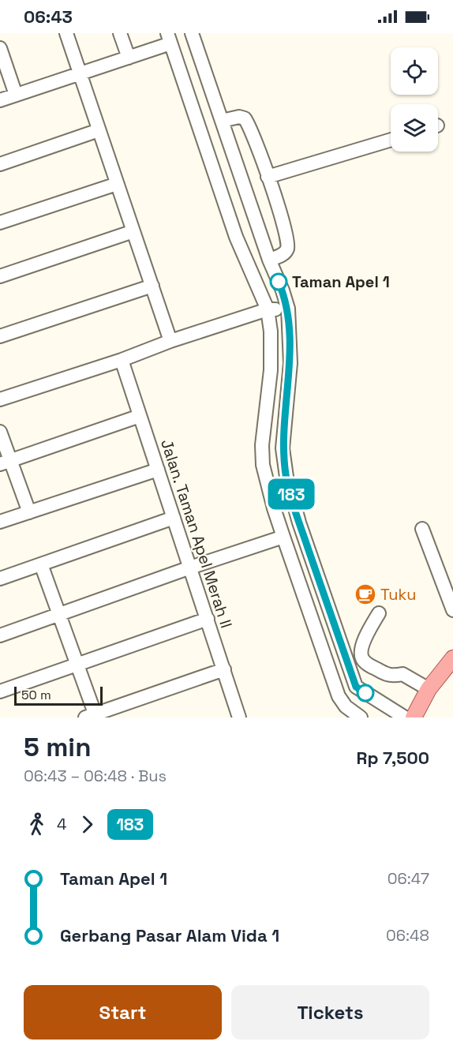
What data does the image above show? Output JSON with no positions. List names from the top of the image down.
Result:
{
  "streets": {
    "street": ["Jalan. Taman Apel Merah II"]
  },
  "places": {
    "other": ["Taman Apel 1"],
    "cafe": ["Tuku"]
  },
  "lines": ["bus line 183"],
  "scale_bar": "50 m",
  "page": {
    "status": "06:43",
    "on_map": "183",
    "scale": "50 m",
    "heading": ["5 min", "06:43 – 06:48 · Bus", "Rp 7,500"],
    "legs": ["4", "183"],
    "list": [
      {
        "name": "Taman Apel 1",
        "value": "06:47"
      },
      {
        "name": "Gerbang Pasar Alam Vida 1",
        "value": "06:48"
      }
    ],
    "buttons": ["Start", "Tickets"]
  }
}
